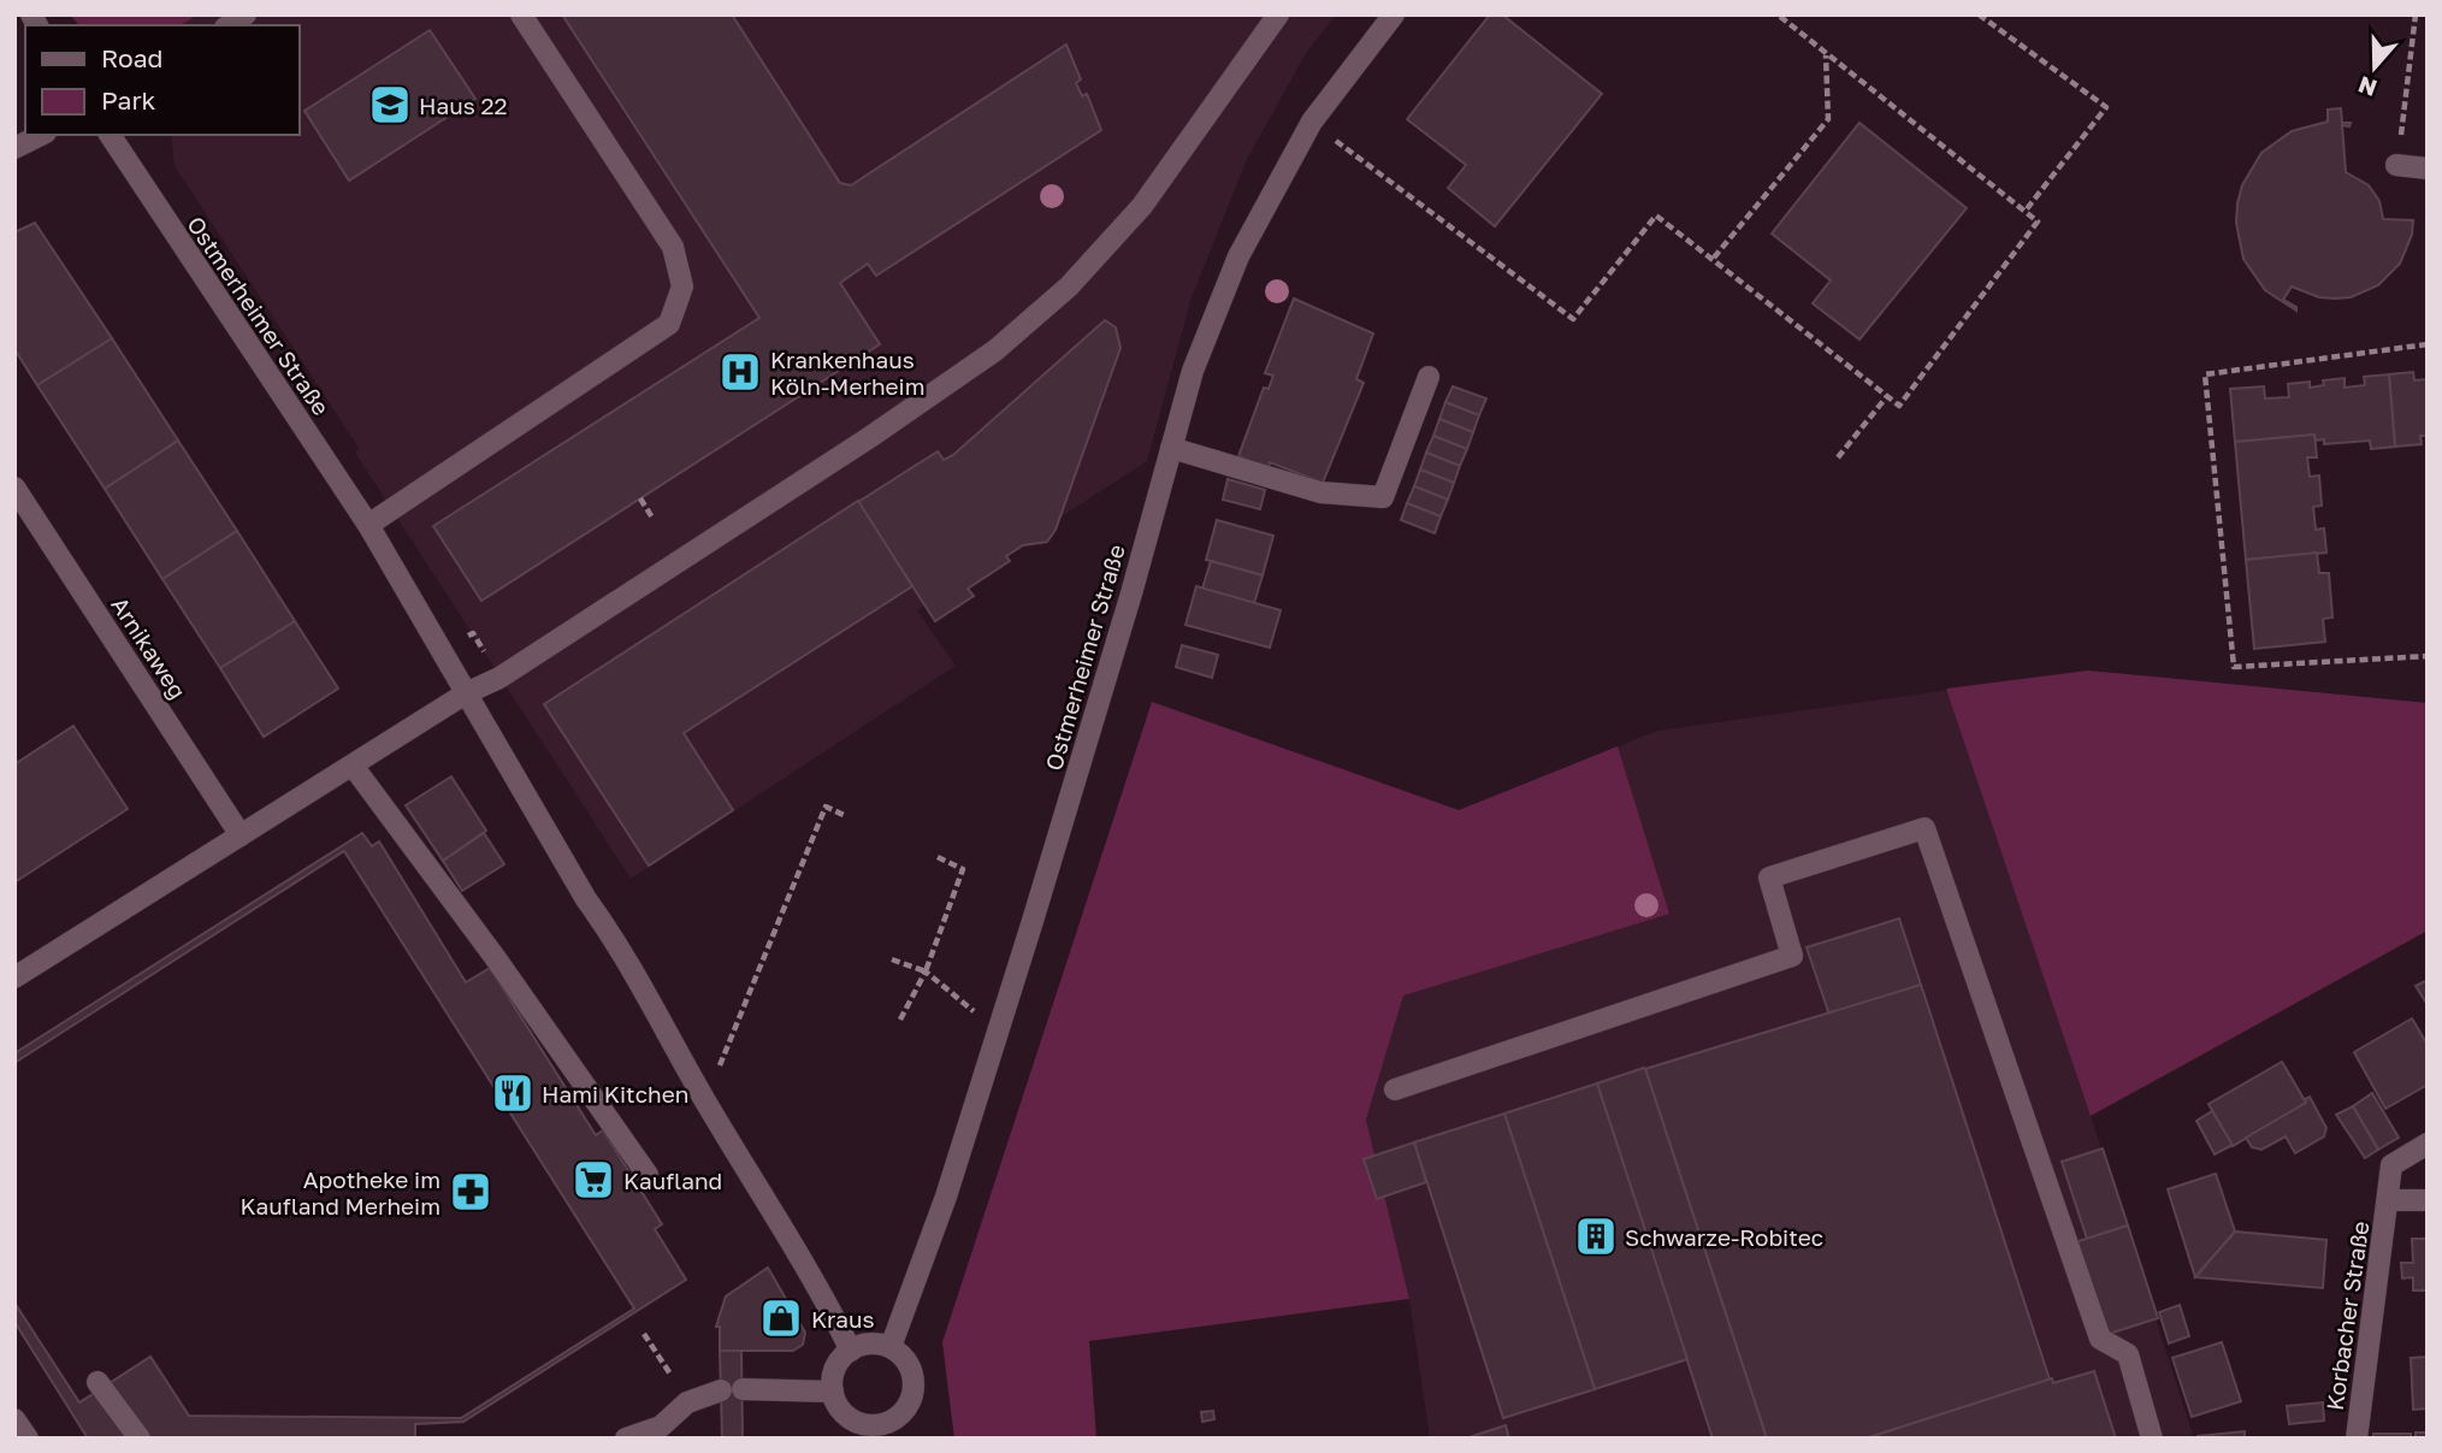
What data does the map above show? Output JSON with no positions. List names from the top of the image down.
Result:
{
  "streets": {
    "street": ["Ostmerheimer Straße", "Arnikaweg", "Korbacher Straße"]
  },
  "places": {
    "school or university": ["Haus 22"],
    "hospital": ["Krankenhaus Köln-Merheim"],
    "restaurant": ["Hami Kitchen"],
    "supermarket": ["Kaufland"],
    "pharmacy": ["Apotheke im Kaufland Merheim"],
    "building": ["Schwarze-Robitec"],
    "shop": ["Kraus"]
  },
  "legend": ["Road", "Park"],
  "north": "bottom"
}
